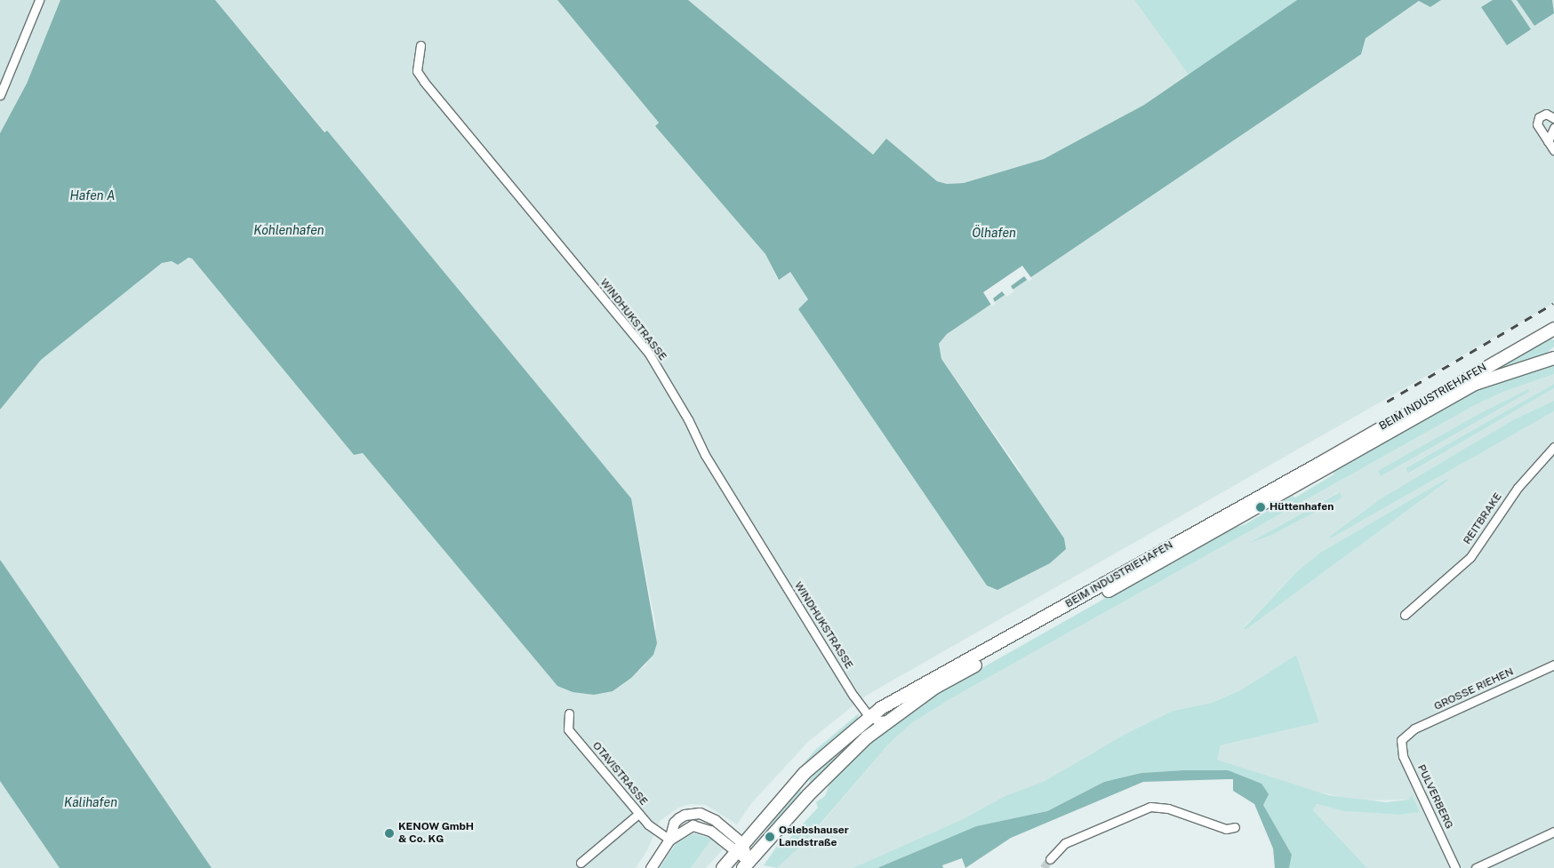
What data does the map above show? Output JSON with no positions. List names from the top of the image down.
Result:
{
  "streets": {
    "main road": ["BEIM INDUSTRIEHAFEN"],
    "street": [
      "WINDHUKSTRASSE",
      "REITBRAKE",
      "GROSSE RIEHEN",
      "OTAVISTRASSE",
      "PULVERBERG"
    ]
  },
  "crossings": [
    ["WINDHUKSTRASSE", "BEIM INDUSTRIEHAFEN"],
    ["GROSSE RIEHEN", "PULVERBERG"]
  ],
  "water": [
    "Hafen A",
    "Kohlenhafen",
    "Ölhafen",
    "Kalihafen"
  ],
  "places": ["Hüttenhafen", "KENOW GmbH & Co. KG", "Oslebshauser Landstraße"]
}
